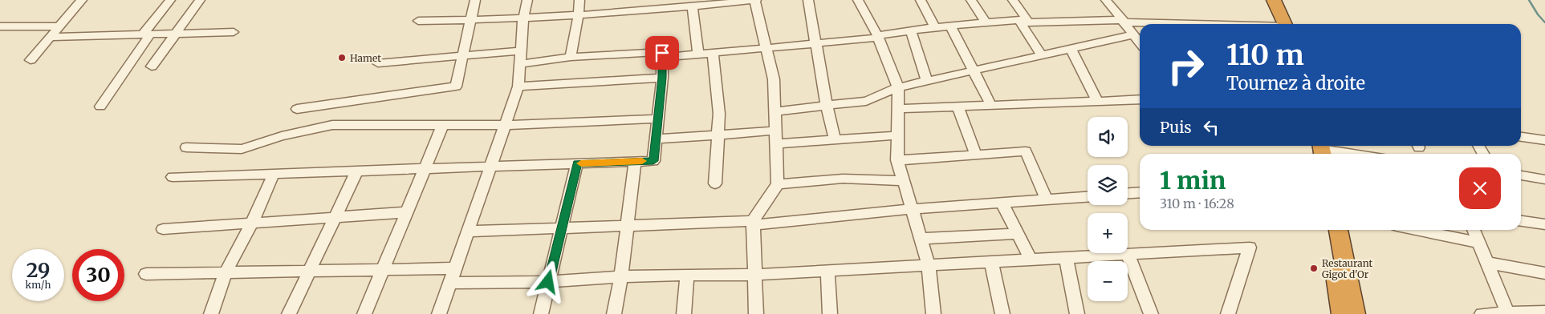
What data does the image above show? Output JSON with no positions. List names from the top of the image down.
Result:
{
  "places": ["Hamet", "Restaurant Gigot d'Or"],
  "page": {
    "turn": ["110 m", "Tournez à droite"],
    "then": "Puis",
    "map_buttons": ["+", "−"],
    "heading": ["1 min", "310 m · 16:28"],
    "speed": "29 km/h",
    "limit": "30"
  }
}
